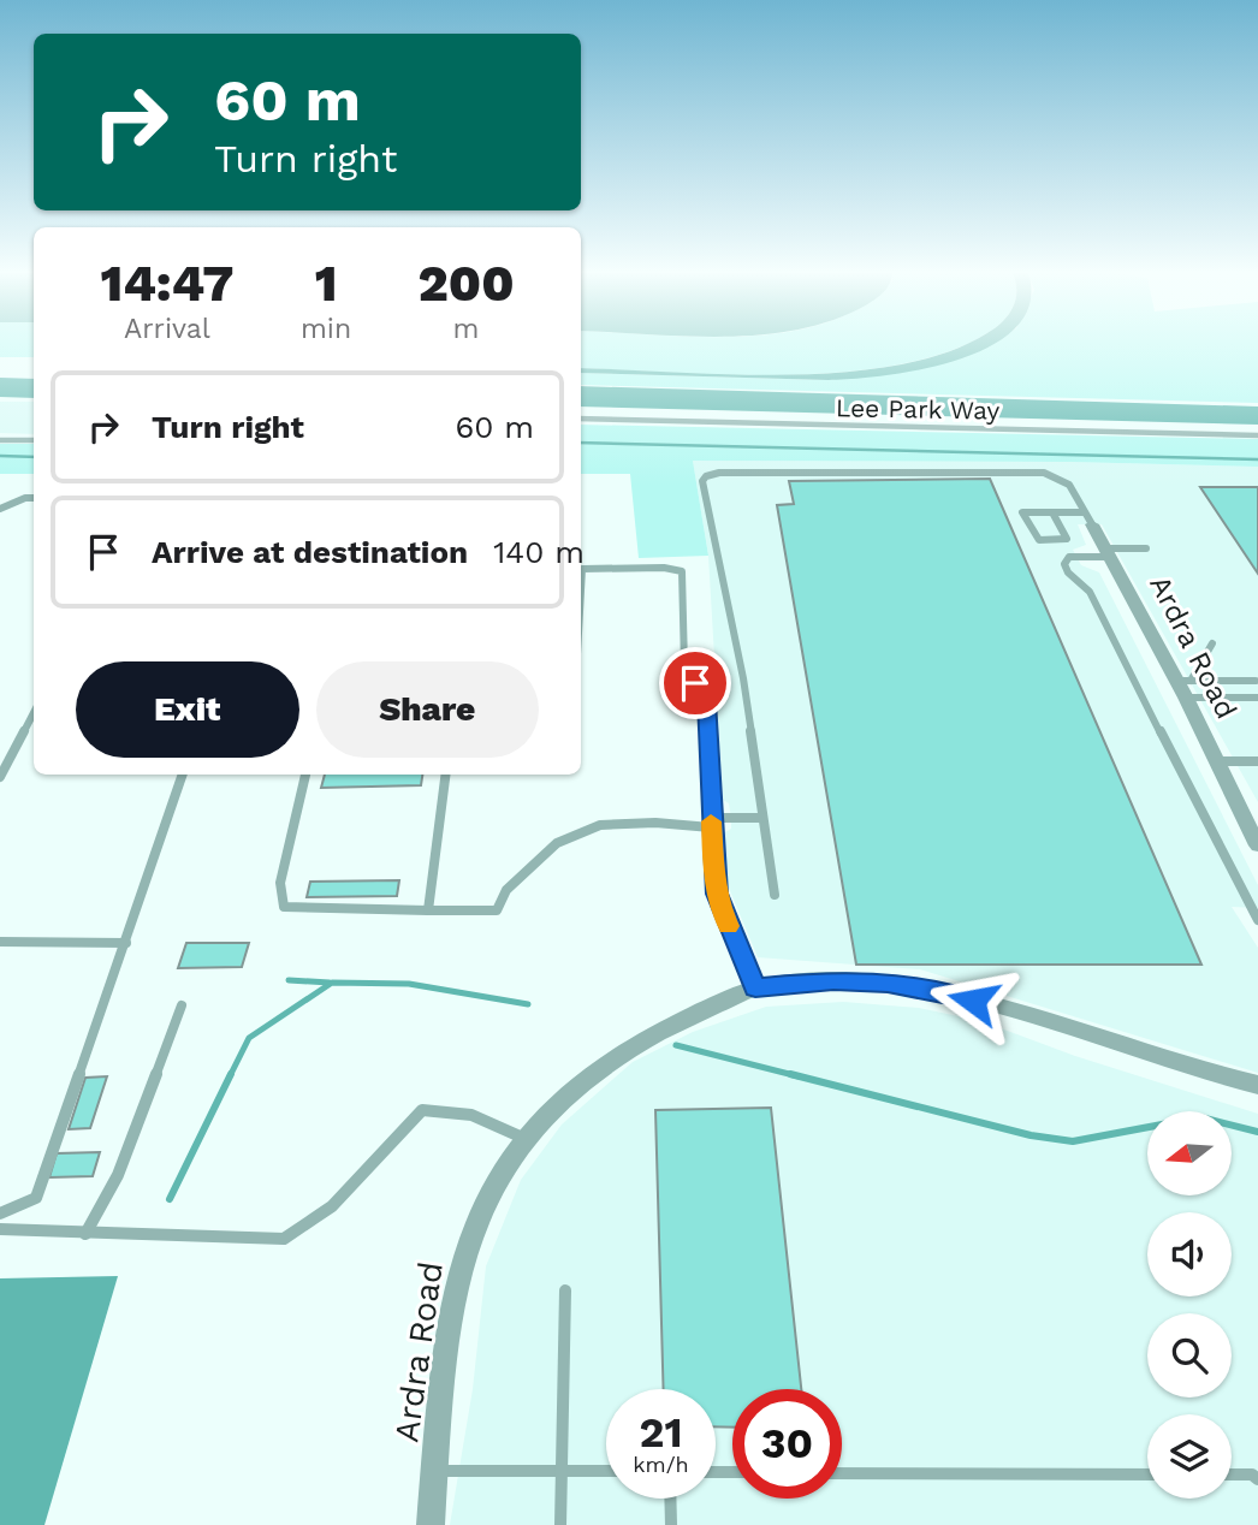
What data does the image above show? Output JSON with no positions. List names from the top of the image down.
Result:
{
  "streets": {
    "street": ["Ardra Road"],
    "lane": ["Lee Park Way"]
  },
  "north": "left",
  "page": {
    "turn": ["60 m", "Turn right"],
    "eta": [
      "14:47",
      "Arrival",
      "1",
      "min",
      "200",
      "m"
    ],
    "list": [
      {
        "name": "Turn right",
        "value": "60 m"
      },
      {
        "name": "Arrive at destination",
        "value": "140 m"
      }
    ],
    "buttons": ["Exit", "Share"],
    "speed": "21 km/h",
    "limit": "30"
  }
}
